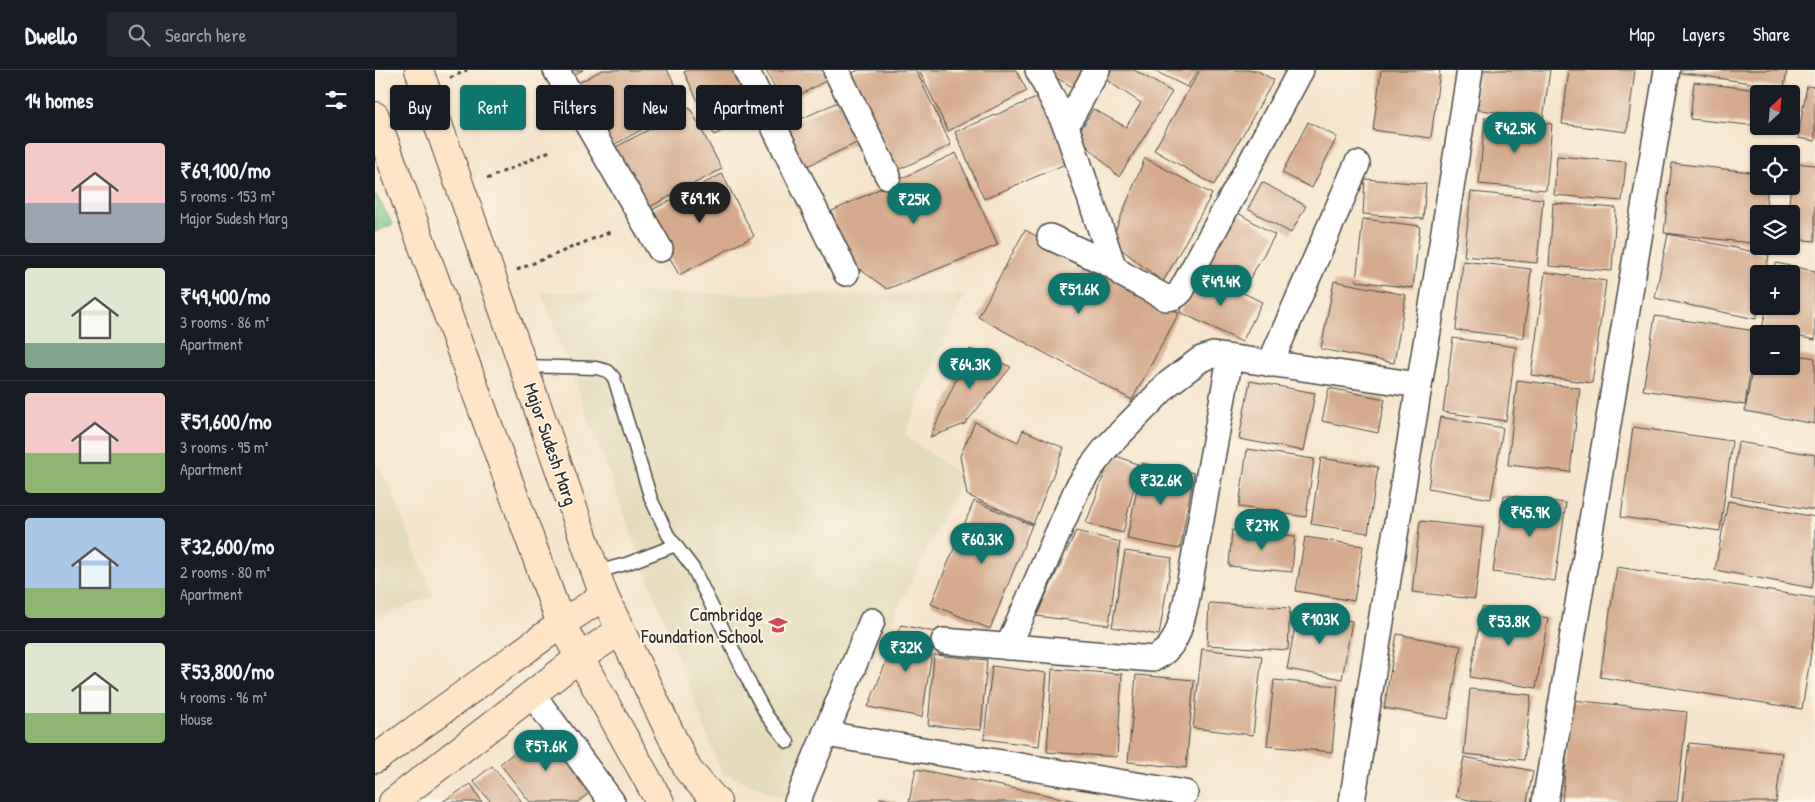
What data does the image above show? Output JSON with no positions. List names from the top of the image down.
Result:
{
  "streets": {
    "street": ["Major Sudesh Marg"]
  },
  "places": {
    "school or university": ["Cambridge Foundation School"]
  },
  "north": "top right",
  "page": {
    "header": "Dwello",
    "search": "Search here",
    "nav": ["Map", "Layers", "Share"],
    "heading": "14 homes",
    "map_buttons": ["+", "−"],
    "chip": [
      "Buy",
      "Rent",
      "Filters",
      "New",
      "Apartment"
    ],
    "price": [
      "₹42.5K",
      "₹69.1K",
      "₹25K",
      "₹49.4K",
      "₹51.6K",
      "₹64.3K",
      "₹32.6K",
      "₹45.9K",
      "₹27K",
      "₹60.3K",
      "₹103K",
      "₹53.8K",
      "₹32K",
      "₹57.6K"
    ],
    "list": [
      {
        "name": "₹69,100/mo",
        "note": "5 rooms · 153 m² · Major Sudesh Marg"
      },
      {
        "name": "₹49,400/mo",
        "note": "3 rooms · 86 m² · Apartment"
      },
      {
        "name": "₹51,600/mo",
        "note": "3 rooms · 95 m² · Apartment"
      },
      {
        "name": "₹32,600/mo",
        "note": "2 rooms · 80 m² · Apartment"
      },
      {
        "name": "₹53,800/mo",
        "note": "4 rooms · 96 m² · House"
      }
    ]
  }
}
